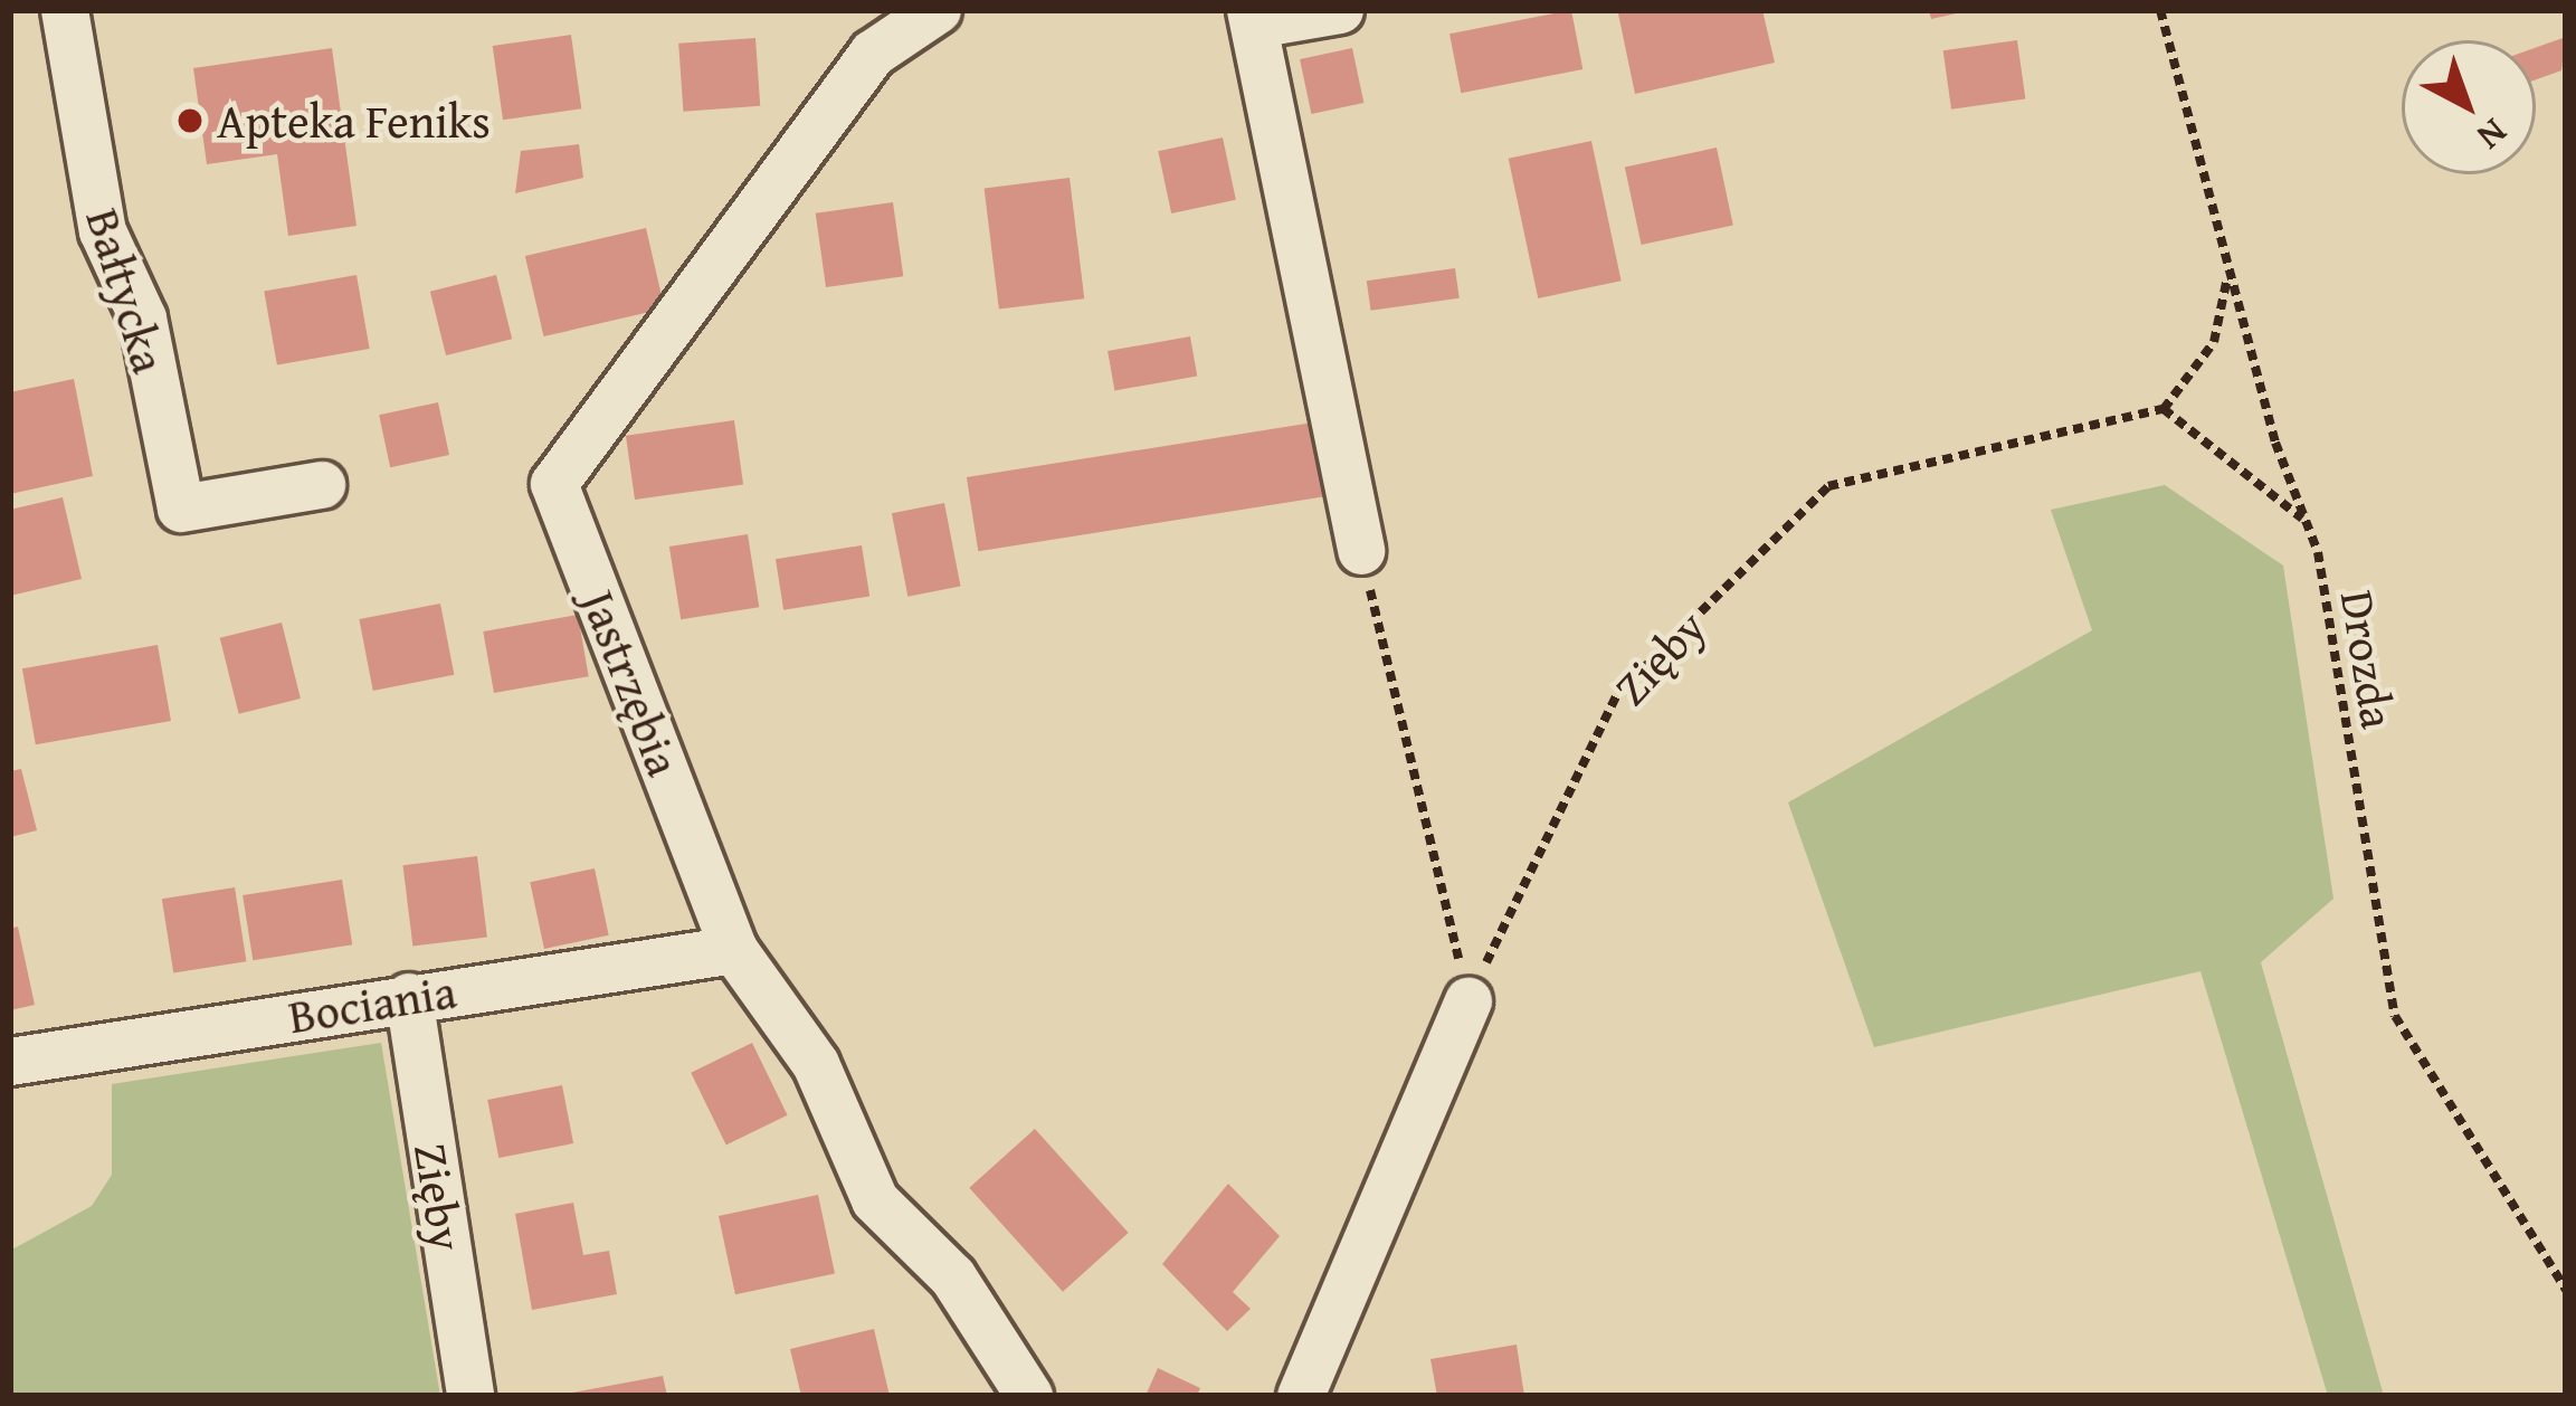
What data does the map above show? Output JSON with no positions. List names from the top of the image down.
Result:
{
  "streets": {
    "street": [
      "Bałtycka",
      "Zięby",
      "Jastrzębia",
      "Bociania"
    ],
    "path": ["Drozda"]
  },
  "crossings": [
    ["Zięby", "Bociania"],
    ["Jastrzębia", "Bociania"]
  ],
  "places": ["Apteka Feniks"],
  "north": "bottom right"
}
